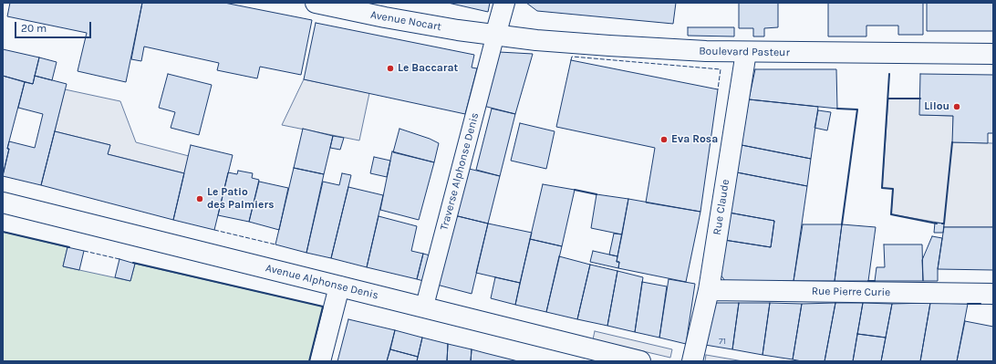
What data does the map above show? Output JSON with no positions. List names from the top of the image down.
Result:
{
  "streets": {
    "street": [
      "Avenue Nocart",
      "Boulevard Pasteur",
      "Traverse Alphonse Denis",
      "Rue Claude",
      "Avenue Alphonse Denis",
      "Rue Pierre Curie"
    ]
  },
  "crossings": [
    ["Avenue Nocart", "Boulevard Pasteur"],
    ["Avenue Nocart", "Traverse Alphonse Denis"],
    ["Boulevard Pasteur", "Traverse Alphonse Denis"],
    ["Boulevard Pasteur", "Rue Claude"],
    ["Traverse Alphonse Denis", "Avenue Alphonse Denis"],
    ["Rue Claude", "Rue Pierre Curie"]
  ],
  "places": [
    "Le Baccarat",
    "Lilou",
    "Eva Rosa",
    "Le Patio des Palmiers"
  ],
  "house_numbers": ["71"],
  "scale_bar": "20 m"
}
